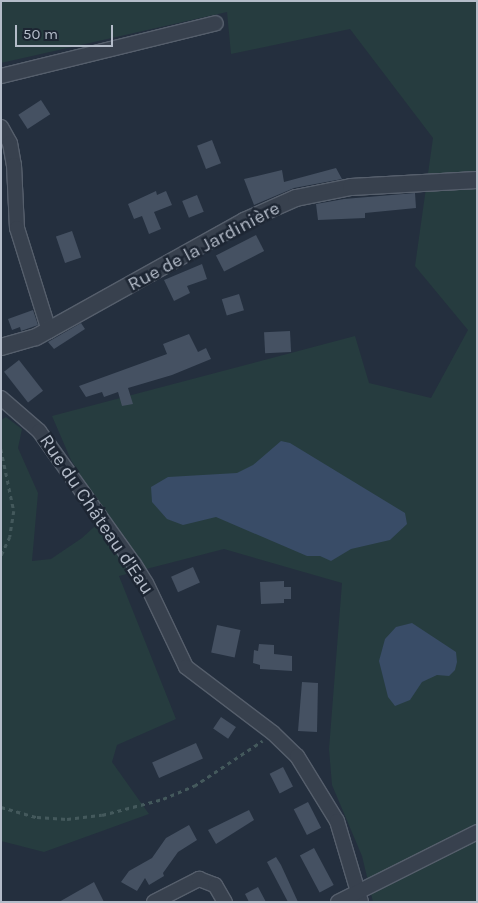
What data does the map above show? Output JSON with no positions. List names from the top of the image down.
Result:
{
  "streets": {
    "street": ["Rue de la Jardinière", "Rue du Château d'Eau"]
  },
  "scale_bar": "50 m"
}
